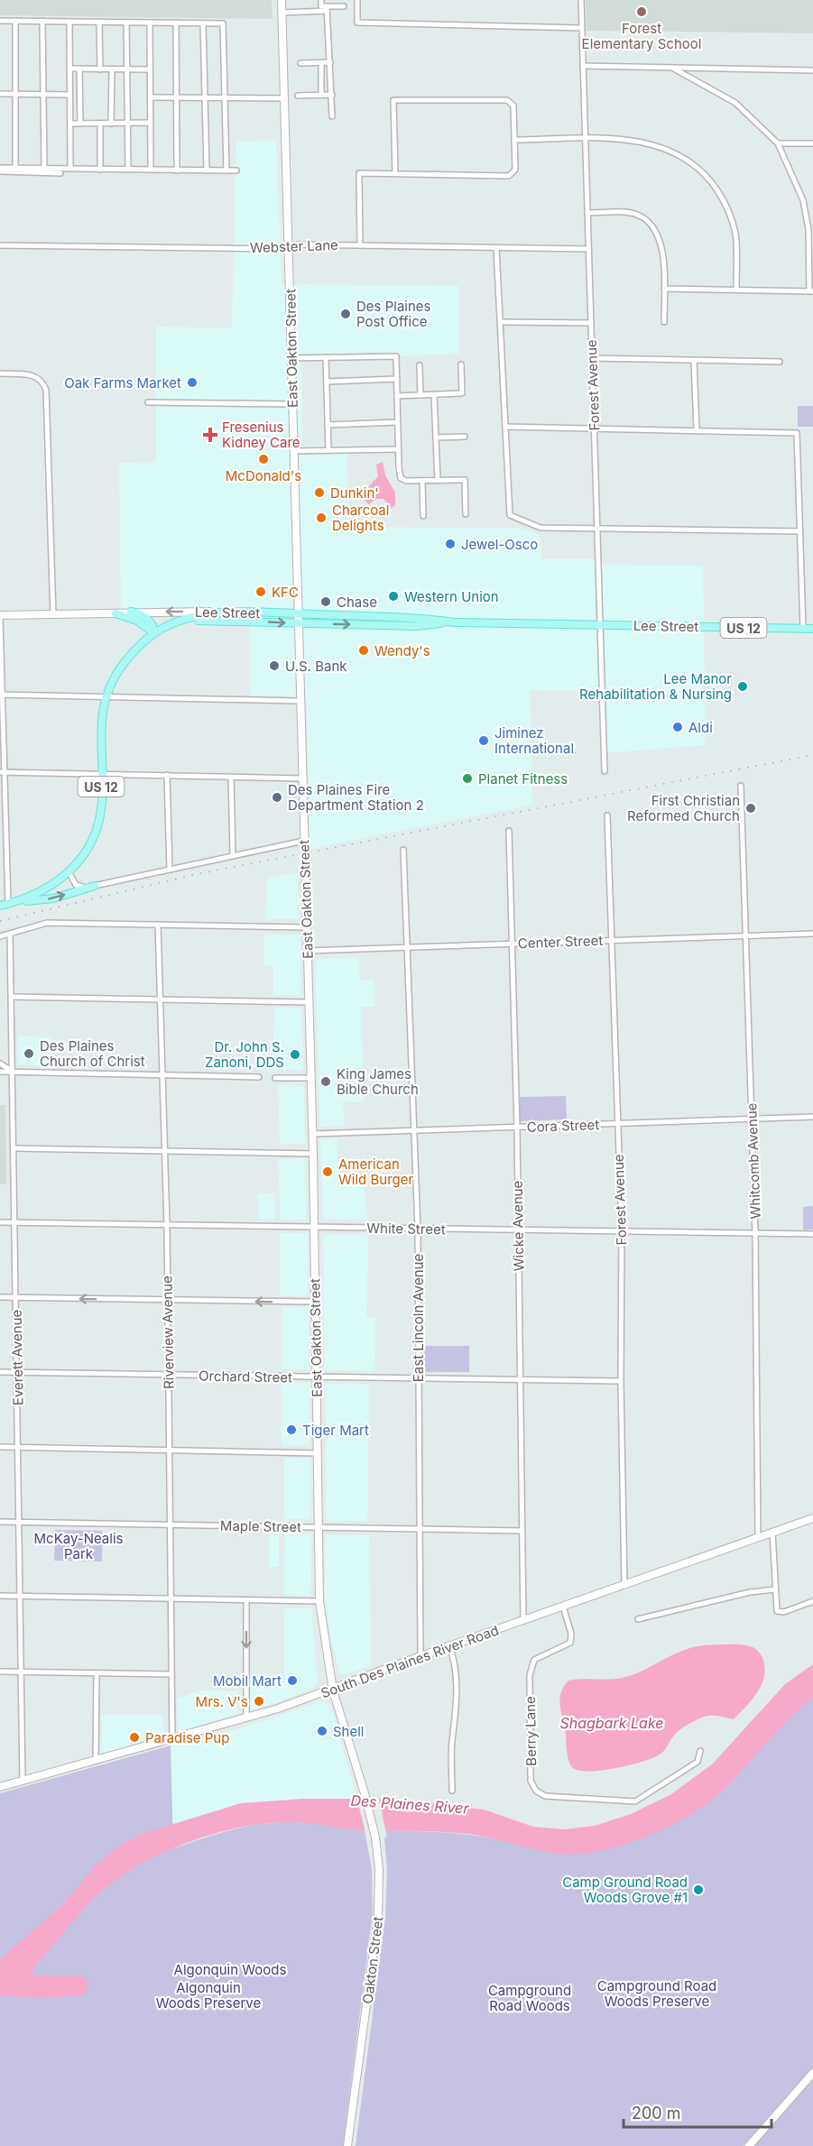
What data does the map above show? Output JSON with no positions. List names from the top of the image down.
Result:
{
  "streets": {
    "main road": [
      "East Oakton Street",
      "Lee Street",
      "US 12",
      "South Des Plaines River Road",
      "Oakton Street"
    ],
    "street": [
      "Webster Lane",
      "Forest Avenue",
      "Center Street",
      "Cora Street",
      "Whitcomb Avenue",
      "Wicke Avenue",
      "White Street",
      "East Lincoln Avenue",
      "Riverview Avenue",
      "Everett Avenue",
      "Orchard Street",
      "Maple Street",
      "Berry Lane"
    ]
  },
  "crossings": [
    ["Webster Lane", "East Oakton Street"],
    ["Webster Lane", "Forest Avenue"],
    ["East Oakton Street", "Lee Street"],
    ["East Oakton Street", "Center Street"],
    ["East Oakton Street", "Cora Street"],
    ["East Oakton Street", "White Street"],
    ["East Oakton Street", "Orchard Street"],
    ["East Oakton Street", "Maple Street"],
    ["East Oakton Street", "South Des Plaines River Road"],
    ["East Oakton Street", "Oakton Street"],
    ["Forest Avenue", "Lee Street"],
    ["Forest Avenue", "Center Street"],
    ["Forest Avenue", "Cora Street"],
    ["Forest Avenue", "White Street"],
    ["Forest Avenue", "Orchard Street"],
    ["Forest Avenue", "South Des Plaines River Road"],
    ["Lee Street", "US 12"],
    ["Center Street", "Whitcomb Avenue"],
    ["Center Street", "Wicke Avenue"],
    ["Center Street", "East Lincoln Avenue"],
    ["Cora Street", "Whitcomb Avenue"],
    ["Cora Street", "Wicke Avenue"],
    ["Cora Street", "East Lincoln Avenue"],
    ["Whitcomb Avenue", "White Street"],
    ["Whitcomb Avenue", "South Des Plaines River Road"],
    ["Wicke Avenue", "White Street"],
    ["Wicke Avenue", "Orchard Street"],
    ["Wicke Avenue", "Maple Street"],
    ["Wicke Avenue", "South Des Plaines River Road"],
    ["White Street", "East Lincoln Avenue"],
    ["White Street", "Riverview Avenue"],
    ["White Street", "Everett Avenue"],
    ["East Lincoln Avenue", "Orchard Street"],
    ["East Lincoln Avenue", "Maple Street"],
    ["East Lincoln Avenue", "South Des Plaines River Road"],
    ["Riverview Avenue", "Orchard Street"],
    ["Riverview Avenue", "Maple Street"],
    ["Riverview Avenue", "South Des Plaines River Road"],
    ["Everett Avenue", "Orchard Street"],
    ["Everett Avenue", "Maple Street"],
    ["Everett Avenue", "South Des Plaines River Road"],
    ["South Des Plaines River Road", "Berry Lane"]
  ],
  "water": ["Shagbark Lake", "Des Plaines River"],
  "parks": [
    "McKay-Nealis Park",
    "Algonquin Woods",
    "Campground Road Woods Preserve",
    "Algonquin Woods Preserve",
    "Campground Road Woods"
  ],
  "places": {
    "other": [
      "Forest Elementary School",
      "Des Plaines Post Office",
      "Oak Farms Market",
      "McDonald's",
      "Dunkin'",
      "Charcoal Delights",
      "Jewel-Osco",
      "KFC",
      "Western Union",
      "Chase",
      "Wendy's",
      "U.S. Bank",
      "Lee Manor Rehabilitation & Nursing",
      "Aldi",
      "Jiminez International",
      "Planet Fitness",
      "Des Plaines Fire Department Station 2",
      "First Christian Reformed Church",
      "Des Plaines Church of Christ",
      "Dr. John S. Zanoni, DDS",
      "King James Bible Church",
      "American Wild Burger",
      "Tiger Mart",
      "Mobil Mart",
      "Mrs. V's",
      "Shell",
      "Paradise Pup",
      "Camp Ground Road Woods Grove #1"
    ],
    "health": ["Fresenius Kidney Care"]
  },
  "scale_bar": "200 m"
}
